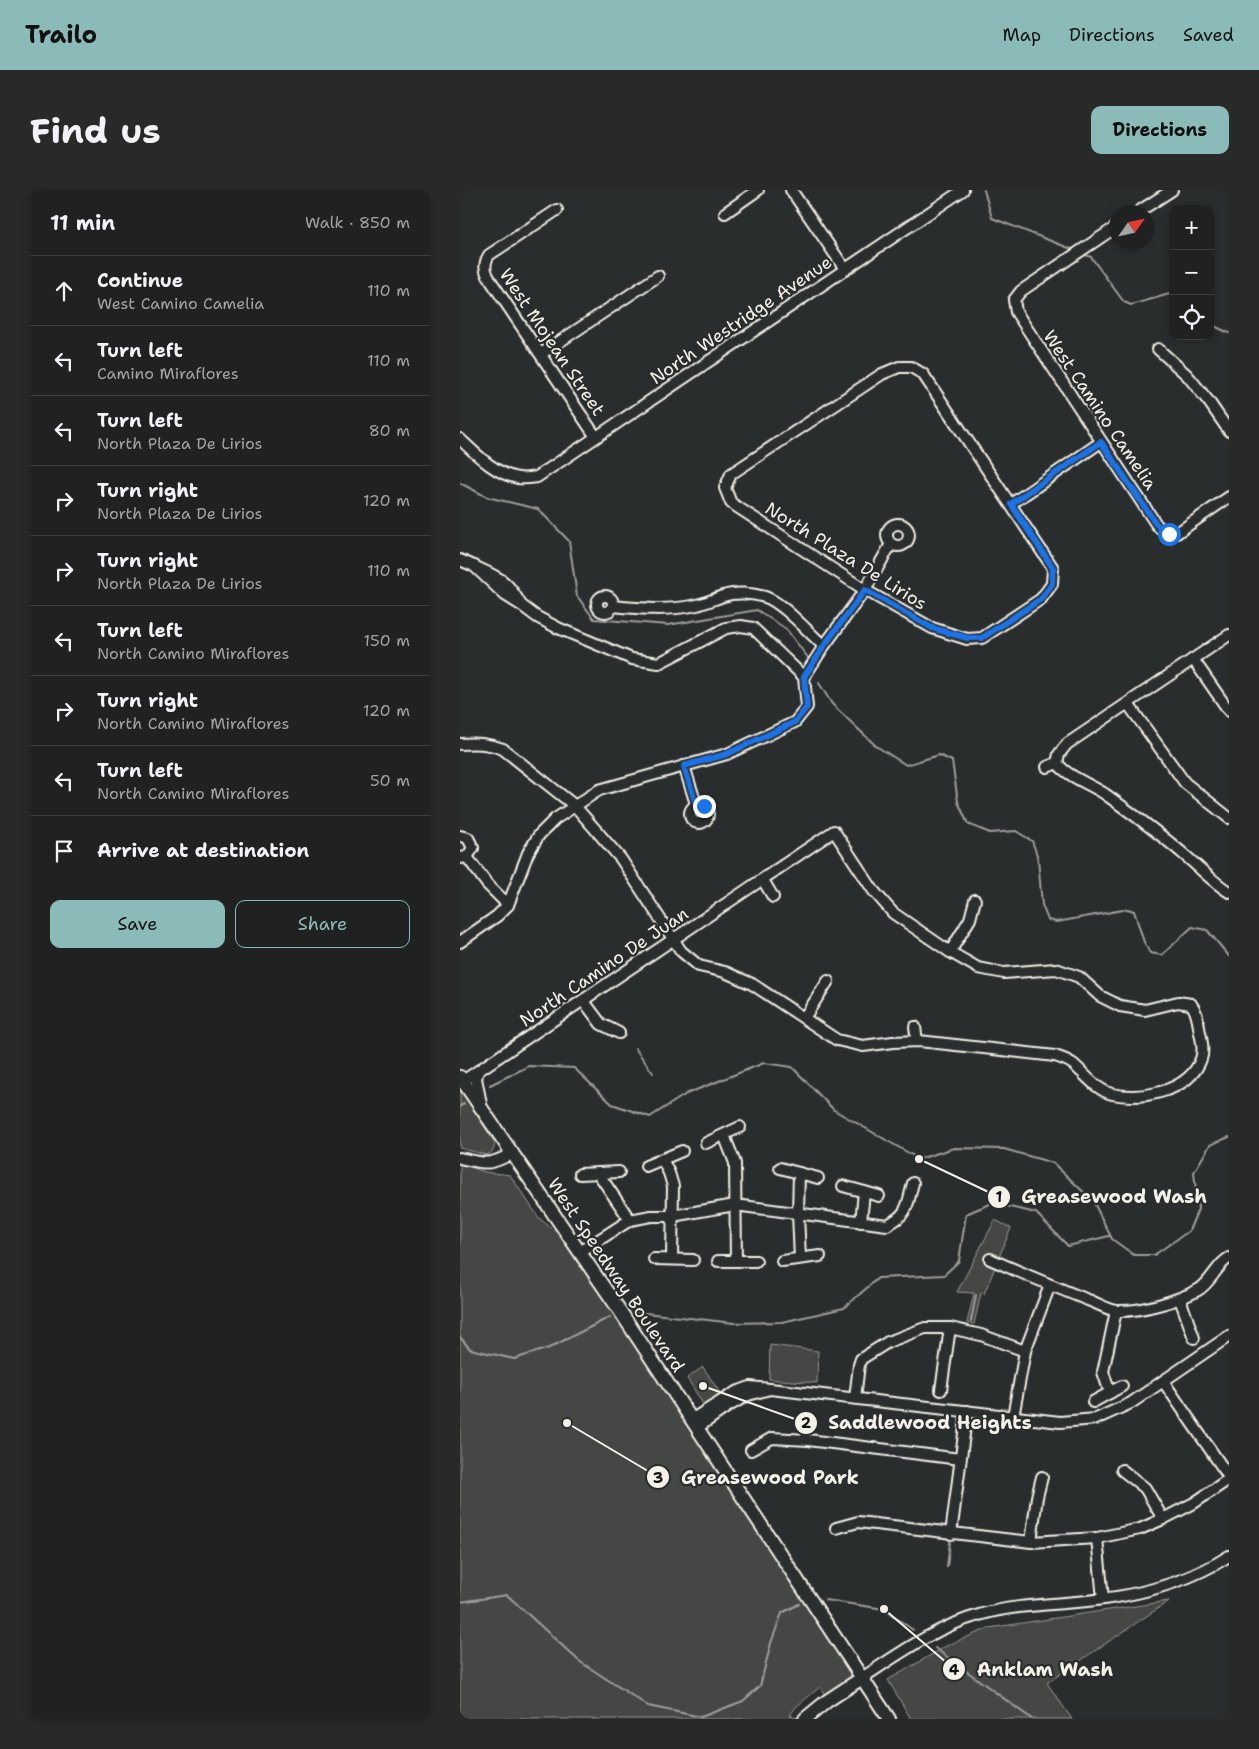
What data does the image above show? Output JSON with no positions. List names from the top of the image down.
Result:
{
  "streets": {
    "main road": ["West Speedway Boulevard"],
    "street": [
      "North Westridge Avenue",
      "West Mojean Street",
      "West Camino Camelia",
      "North Plaza De Lirios",
      "North Camino De Juan"
    ]
  },
  "crossings": [
    ["North Westridge Avenue", "West Mojean Street"],
    ["North Camino De Juan", "West Speedway Boulevard"]
  ],
  "places": [
    "Greasewood Wash",
    "Saddlewood Heights",
    "Greasewood Park",
    "Anklam Wash"
  ],
  "north": "top right",
  "page": {
    "header": "Trailo",
    "nav": ["Map", "Directions", "Saved"],
    "buttons": [
      "Directions",
      ["Save", "Share"]
    ],
    "title": "Find us",
    "heading": ["11 min", "Walk · 850 m"],
    "map_buttons": ["+", "−"],
    "list": [
      ["Continue", "West Camino Camelia", "110 m"],
      ["Turn left", "Camino Miraflores", "110 m"],
      ["Turn left", "North Plaza De Lirios", "80 m"],
      ["Turn right", "North Plaza De Lirios", "120 m"],
      ["Turn right", "North Plaza De Lirios", "110 m"],
      ["Turn left", "North Camino Miraflores", "150 m"],
      ["Turn right", "North Camino Miraflores", "120 m"],
      ["Turn left", "North Camino Miraflores", "50 m"],
      "Arrive at destination"
    ]
  }
}
